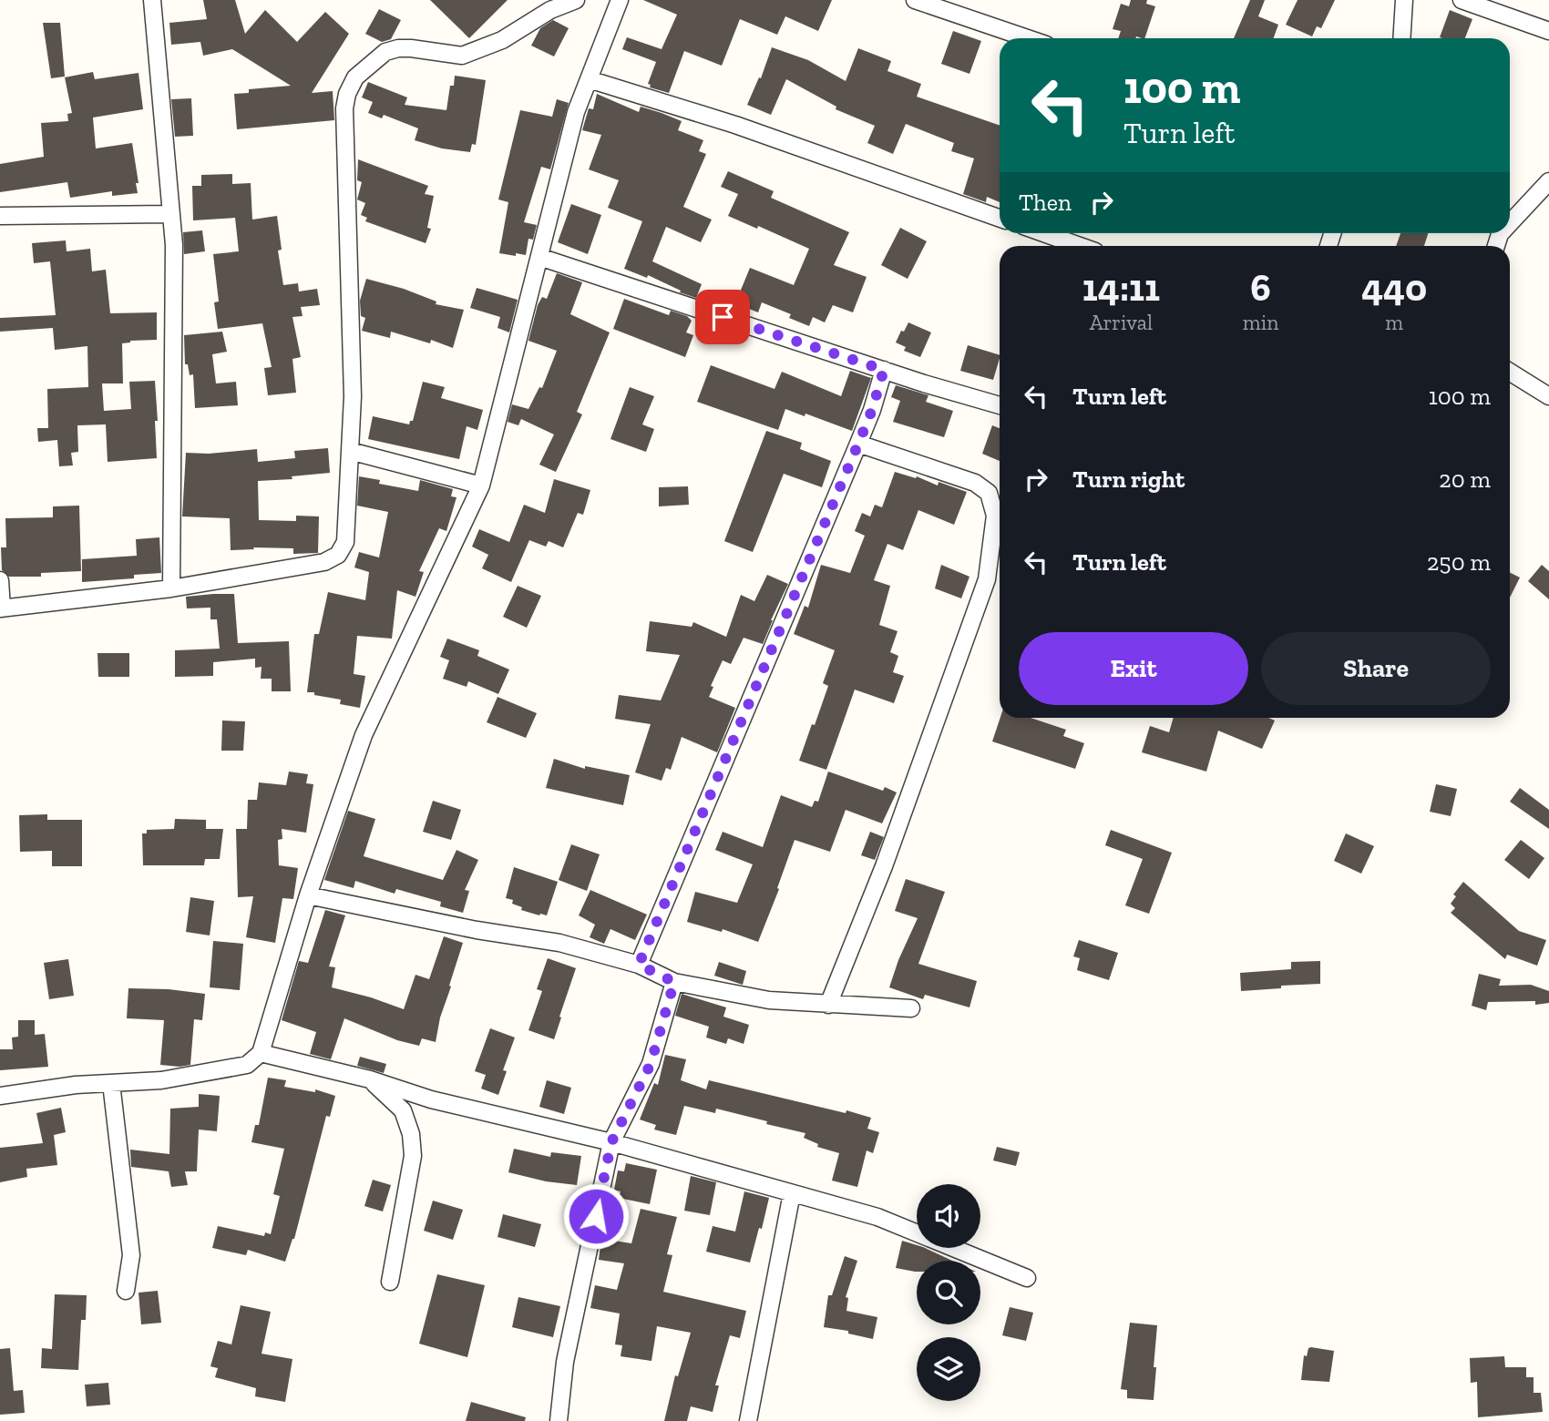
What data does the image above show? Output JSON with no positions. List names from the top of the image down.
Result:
{
  "page": {
    "turn": ["100 m", "Turn left"],
    "then": "Then",
    "eta": [
      "14:11",
      "Arrival",
      "6",
      "min",
      "440",
      "m"
    ],
    "list": [
      {
        "name": "Turn left",
        "value": "100 m"
      },
      {
        "name": "Turn right",
        "value": "20 m"
      },
      {
        "name": "Turn left",
        "value": "250 m"
      }
    ],
    "buttons": ["Exit", "Share"]
  }
}
